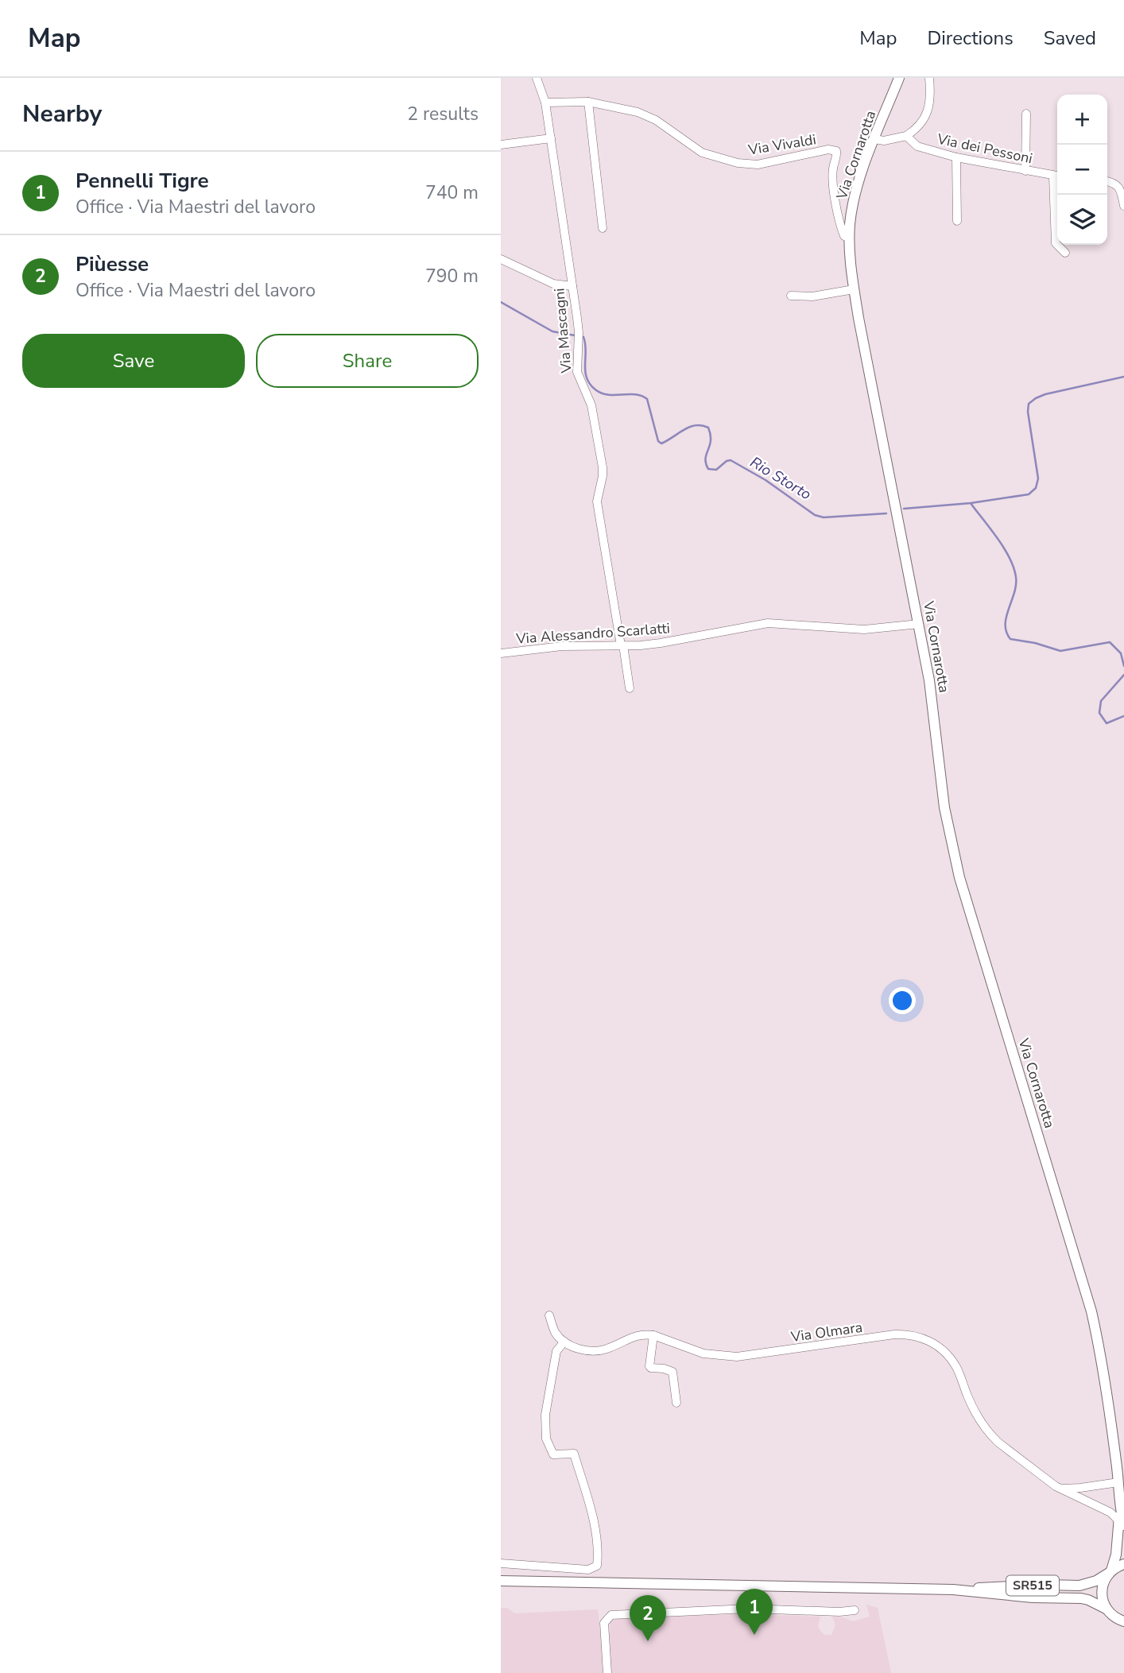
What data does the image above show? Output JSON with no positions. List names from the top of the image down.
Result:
{
  "streets": {
    "main road": ["Via Cornarotta", "SR515"],
    "street": [
      "Via Vivaldi",
      "Via dei Pessoni",
      "Via Mascagni",
      "Via Alessandro Scarlatti",
      "Via Olmara"
    ]
  },
  "crossings": [
    ["Via Vivaldi", "Via Cornarotta"],
    ["Via Vivaldi", "Via Mascagni"],
    ["Via Cornarotta", "Via Alessandro Scarlatti"],
    ["Via Cornarotta", "Via Olmara"],
    ["Via Cornarotta", "SR515"],
    ["Via Mascagni", "Via Alessandro Scarlatti"]
  ],
  "water": ["Rio Storto"],
  "page": {
    "header": "Map",
    "nav": ["Map", "Directions", "Saved"],
    "heading": ["Nearby", "2 results"],
    "map_buttons": ["+", "−"],
    "list": [
      {
        "mark": "1",
        "name": "Pennelli Tigre",
        "note": "Office · Via Maestri del lavoro",
        "value": "740 m"
      },
      {
        "mark": "2",
        "name": "Piùesse",
        "note": "Office · Via Maestri del lavoro",
        "value": "790 m"
      }
    ],
    "buttons": ["Save", "Share"],
    "pins": ["1", "2"]
  }
}
